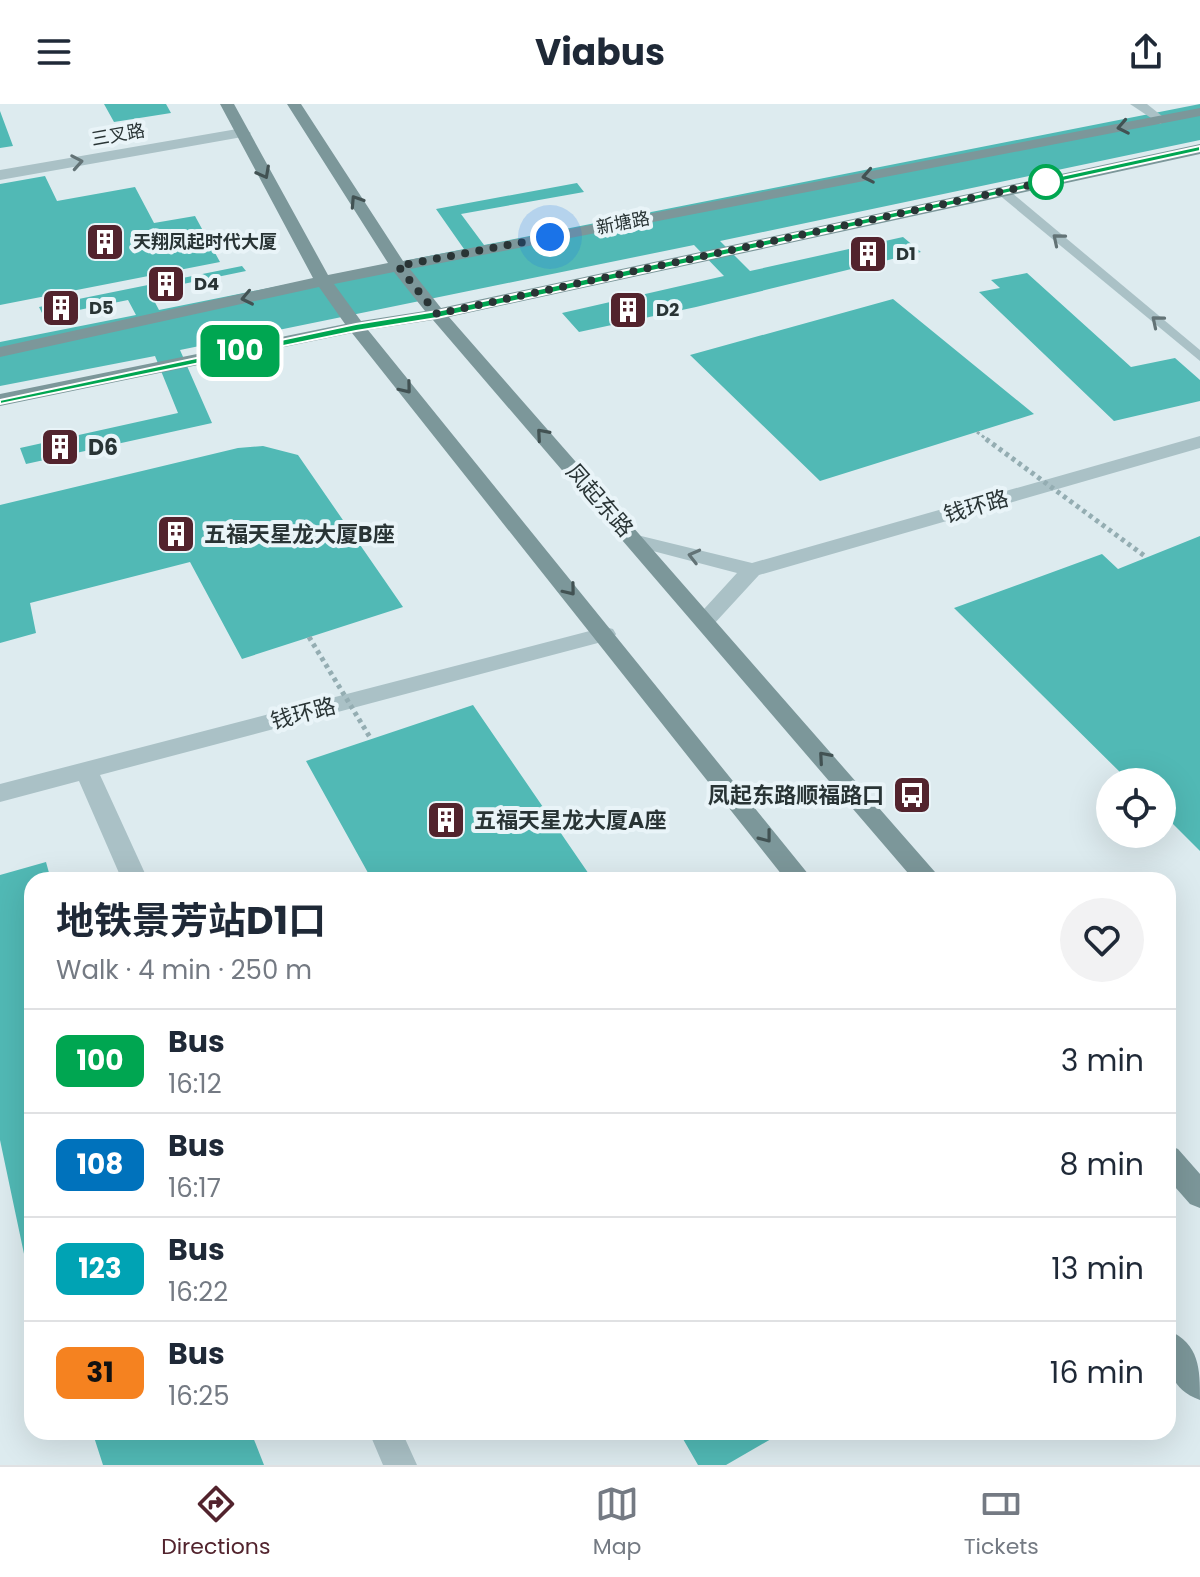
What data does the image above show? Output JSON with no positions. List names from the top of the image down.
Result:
{
  "streets": {
    "main road": ["新塘路", "凤起东路"],
    "street": ["三叉路", "钱环路"]
  },
  "crossings": [
    ["新塘路", "凤起东路"]
  ],
  "one_way": ["三叉路"],
  "places": {
    "building": [
      "天翔凤起时代大厦",
      "D1",
      "D4",
      "D5",
      "D2",
      "D6",
      "五福天星龙大厦B座",
      "五福天星龙大厦A座"
    ],
    "bus stop": ["凤起东路顺福路口"]
  },
  "lines": ["bus line 100"],
  "page": {
    "header": "Viabus",
    "on_map": "100",
    "heading": ["地铁景芳站D1口", "Walk · 4 min · 250 m"],
    "list": [
      {
        "mark": "100",
        "name": "Bus",
        "note": "16:12",
        "value": "3 min"
      },
      {
        "mark": "108",
        "name": "Bus",
        "note": "16:17",
        "value": "8 min"
      },
      {
        "mark": "123",
        "name": "Bus",
        "note": "16:22",
        "value": "13 min"
      },
      {
        "mark": "31",
        "name": "Bus",
        "note": "16:25",
        "value": "16 min"
      }
    ],
    "tabs": ["Directions", "Map", "Tickets"]
  }
}
